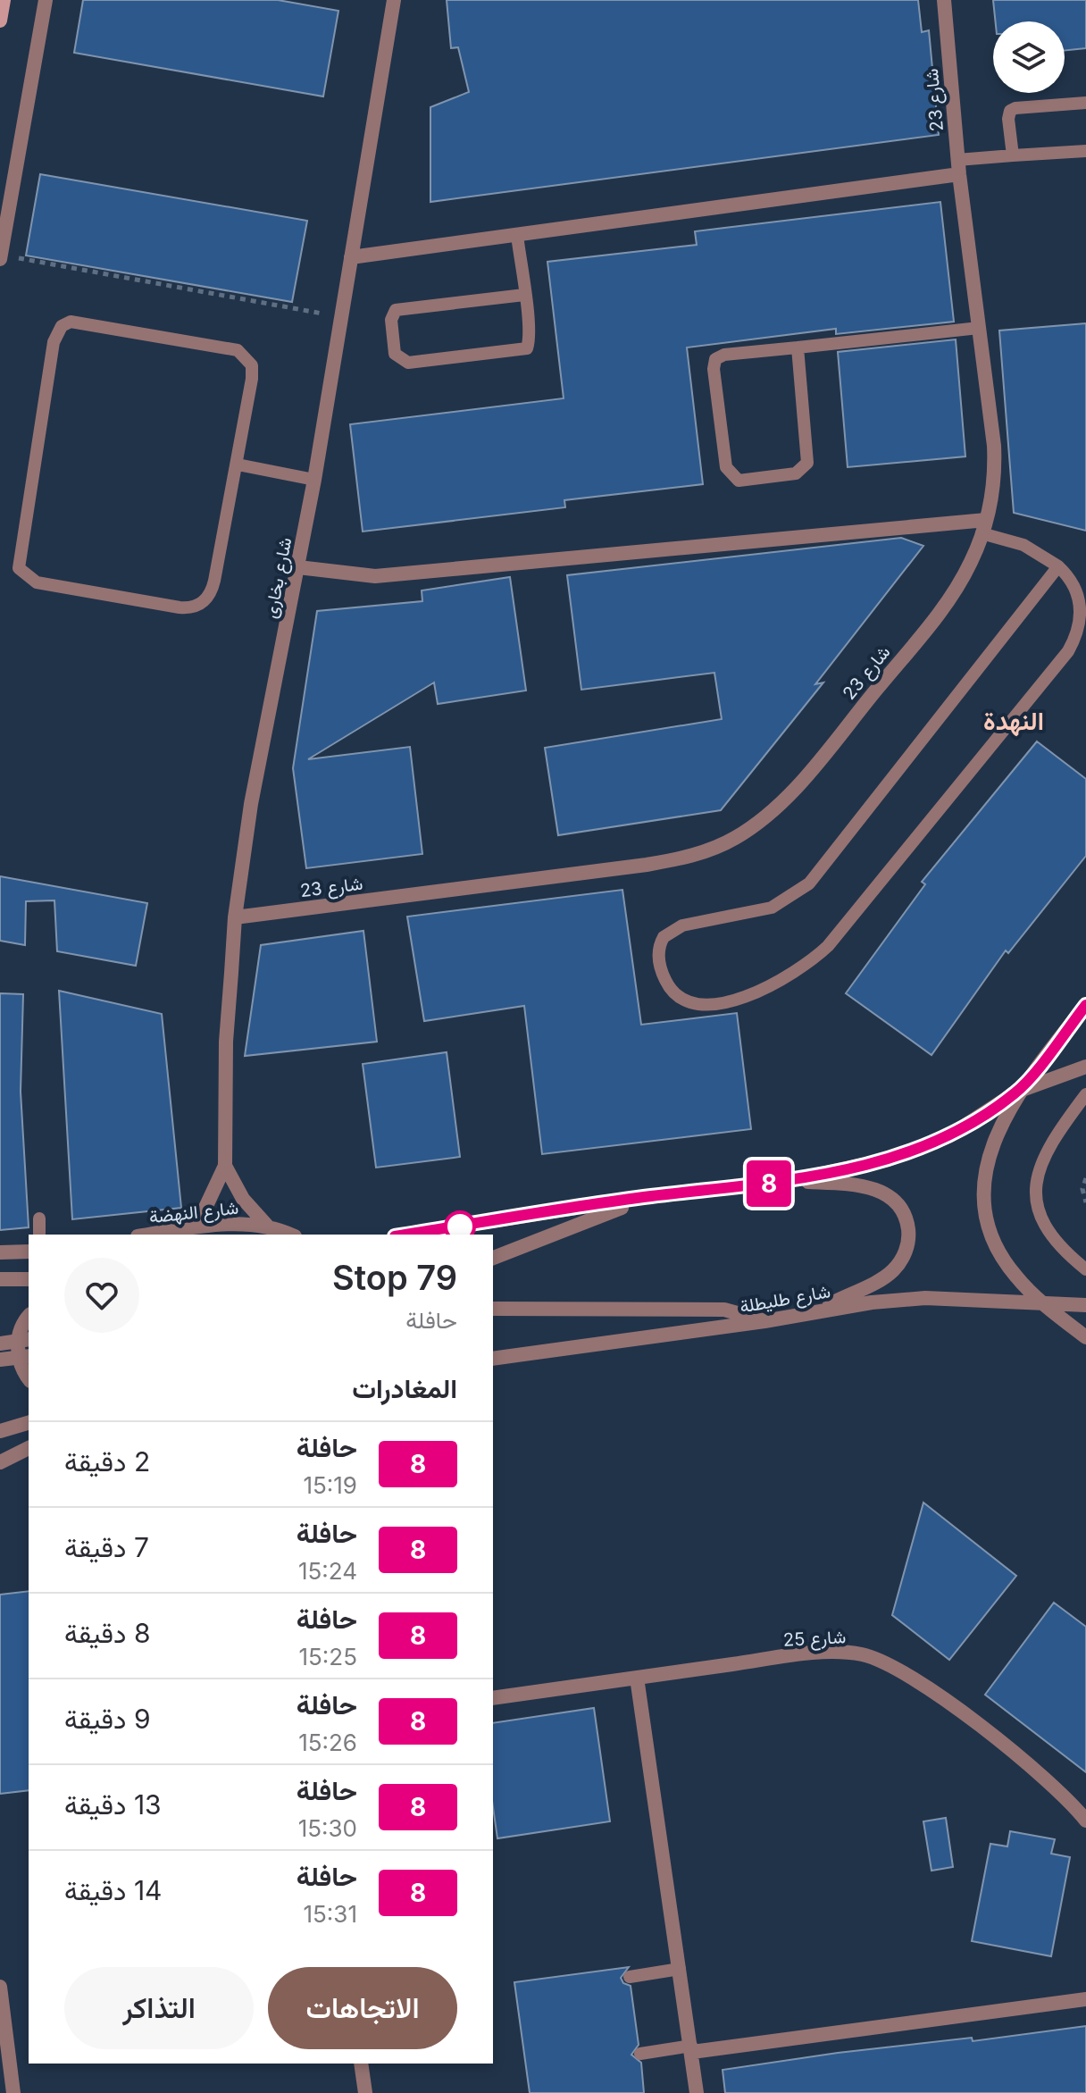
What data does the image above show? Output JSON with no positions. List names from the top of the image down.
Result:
{
  "streets": {
    "street": [
      "شارع 23",
      "شارع بخارى",
      "شارع النهضة",
      "شارع طليطلة",
      "شارع 25"
    ]
  },
  "crossings": [
    ["شارع 23", "شارع بخارى"],
    ["شارع بخارى", "شارع النهضة"]
  ],
  "districts": ["النهدة"],
  "lines": ["bus line 8"],
  "page": {
    "on_map": "8",
    "heading": [
      ["Stop 79", "حافلة"],
      "المغادرات"
    ],
    "list": [
      {
        "mark": "8",
        "name": "حافلة",
        "note": "15:19",
        "value": "2 دقيقة"
      },
      {
        "mark": "8",
        "name": "حافلة",
        "note": "15:24",
        "value": "7 دقيقة"
      },
      {
        "mark": "8",
        "name": "حافلة",
        "note": "15:25",
        "value": "8 دقيقة"
      },
      {
        "mark": "8",
        "name": "حافلة",
        "note": "15:26",
        "value": "9 دقيقة"
      },
      {
        "mark": "8",
        "name": "حافلة",
        "note": "15:30",
        "value": "13 دقيقة"
      },
      {
        "mark": "8",
        "name": "حافلة",
        "note": "15:31",
        "value": "14 دقيقة"
      }
    ],
    "buttons": ["الاتجاهات", "التذاكر"]
  }
}
